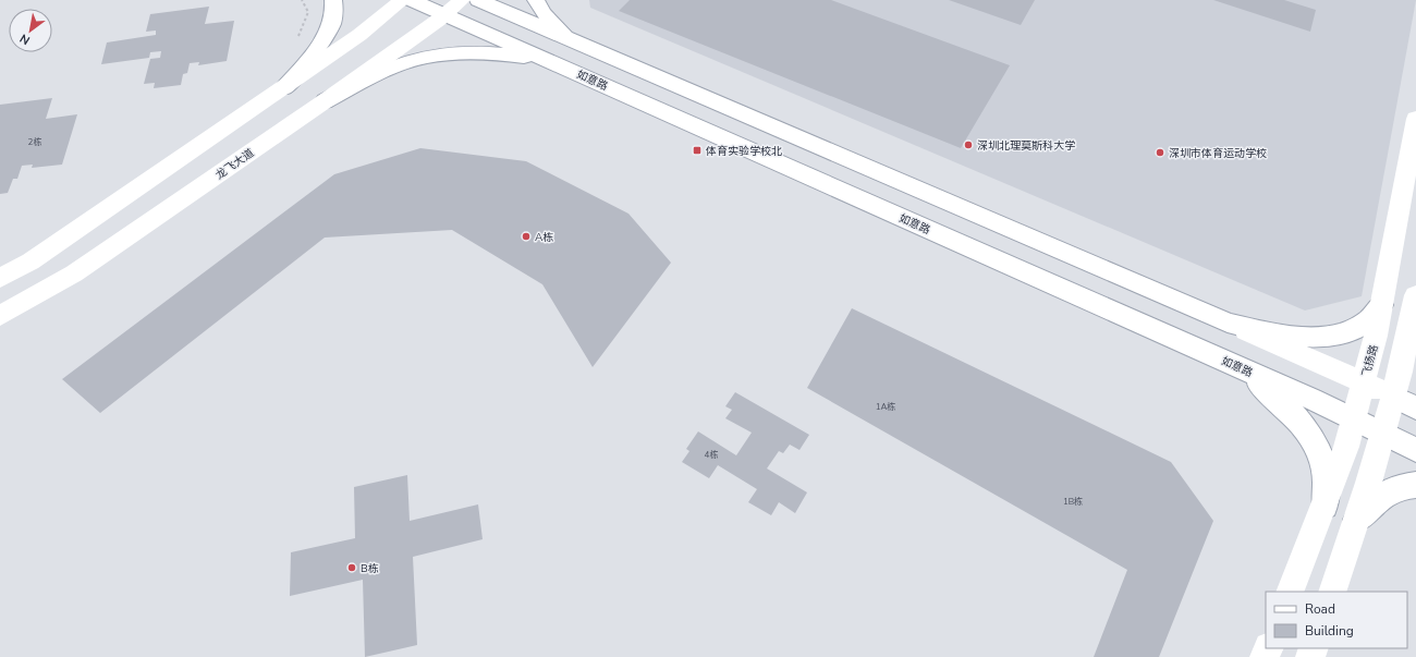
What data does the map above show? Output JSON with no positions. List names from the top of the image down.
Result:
{
  "streets": {
    "main road": ["如意路", "龙飞大道", "飞扬路"]
  },
  "crossings": [
    ["如意路", "龙飞大道"],
    ["如意路", "飞扬路"]
  ],
  "places": {
    "other": [
      "深圳北理莫斯科大学",
      "深圳市体育运动学校",
      "A栋",
      "B栋"
    ],
    "transit": ["体育实验学校北"]
  },
  "house_numbers": [
    "2栋",
    "1A栋",
    "4栋",
    "1B栋"
  ],
  "legend": ["Road", "Building"],
  "north": "bottom left"
}
